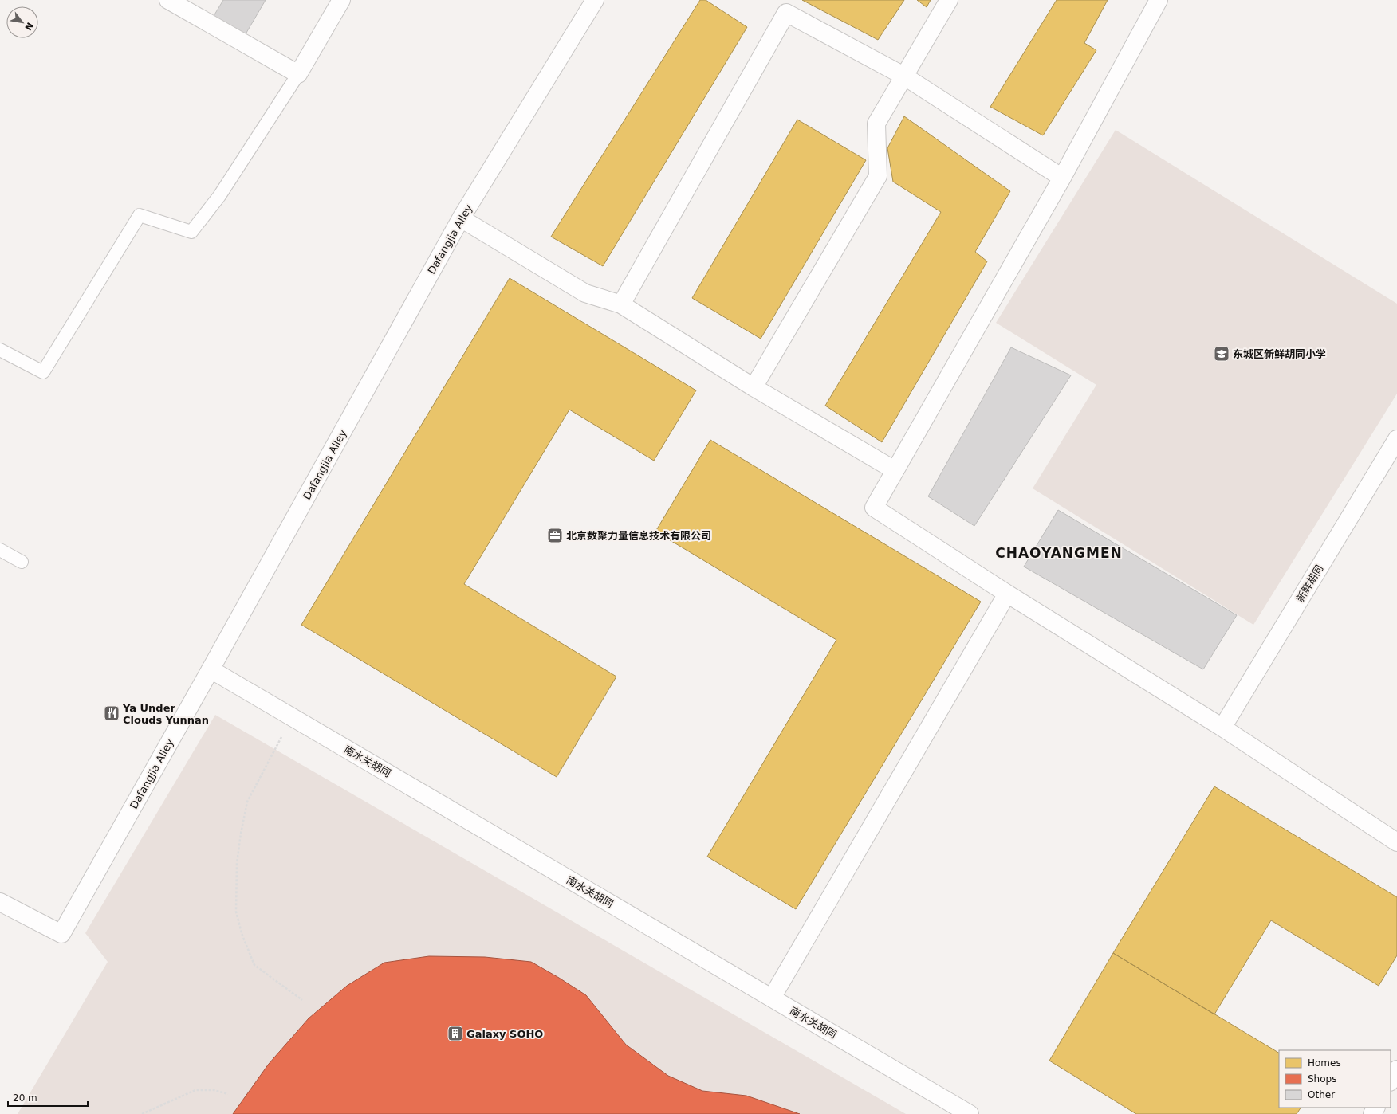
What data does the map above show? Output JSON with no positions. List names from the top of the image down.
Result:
{
  "streets": {
    "street": ["Dafangjia Alley", "新鲜胡同", "南水关胡同"]
  },
  "crossings": [
    ["Dafangjia Alley", "南水关胡同"]
  ],
  "districts": ["CHAOYANGMEN"],
  "places": {
    "school or university": ["东城区新鲜胡同小学"],
    "office": ["北京数聚力量信息技术有限公司"],
    "restaurant": ["Ya Under Clouds Yunnan"],
    "building": ["Galaxy SOHO"]
  },
  "legend": ["Homes", "Shops", "Other"],
  "scale_bar": "20 m",
  "north": "bottom right"
}
